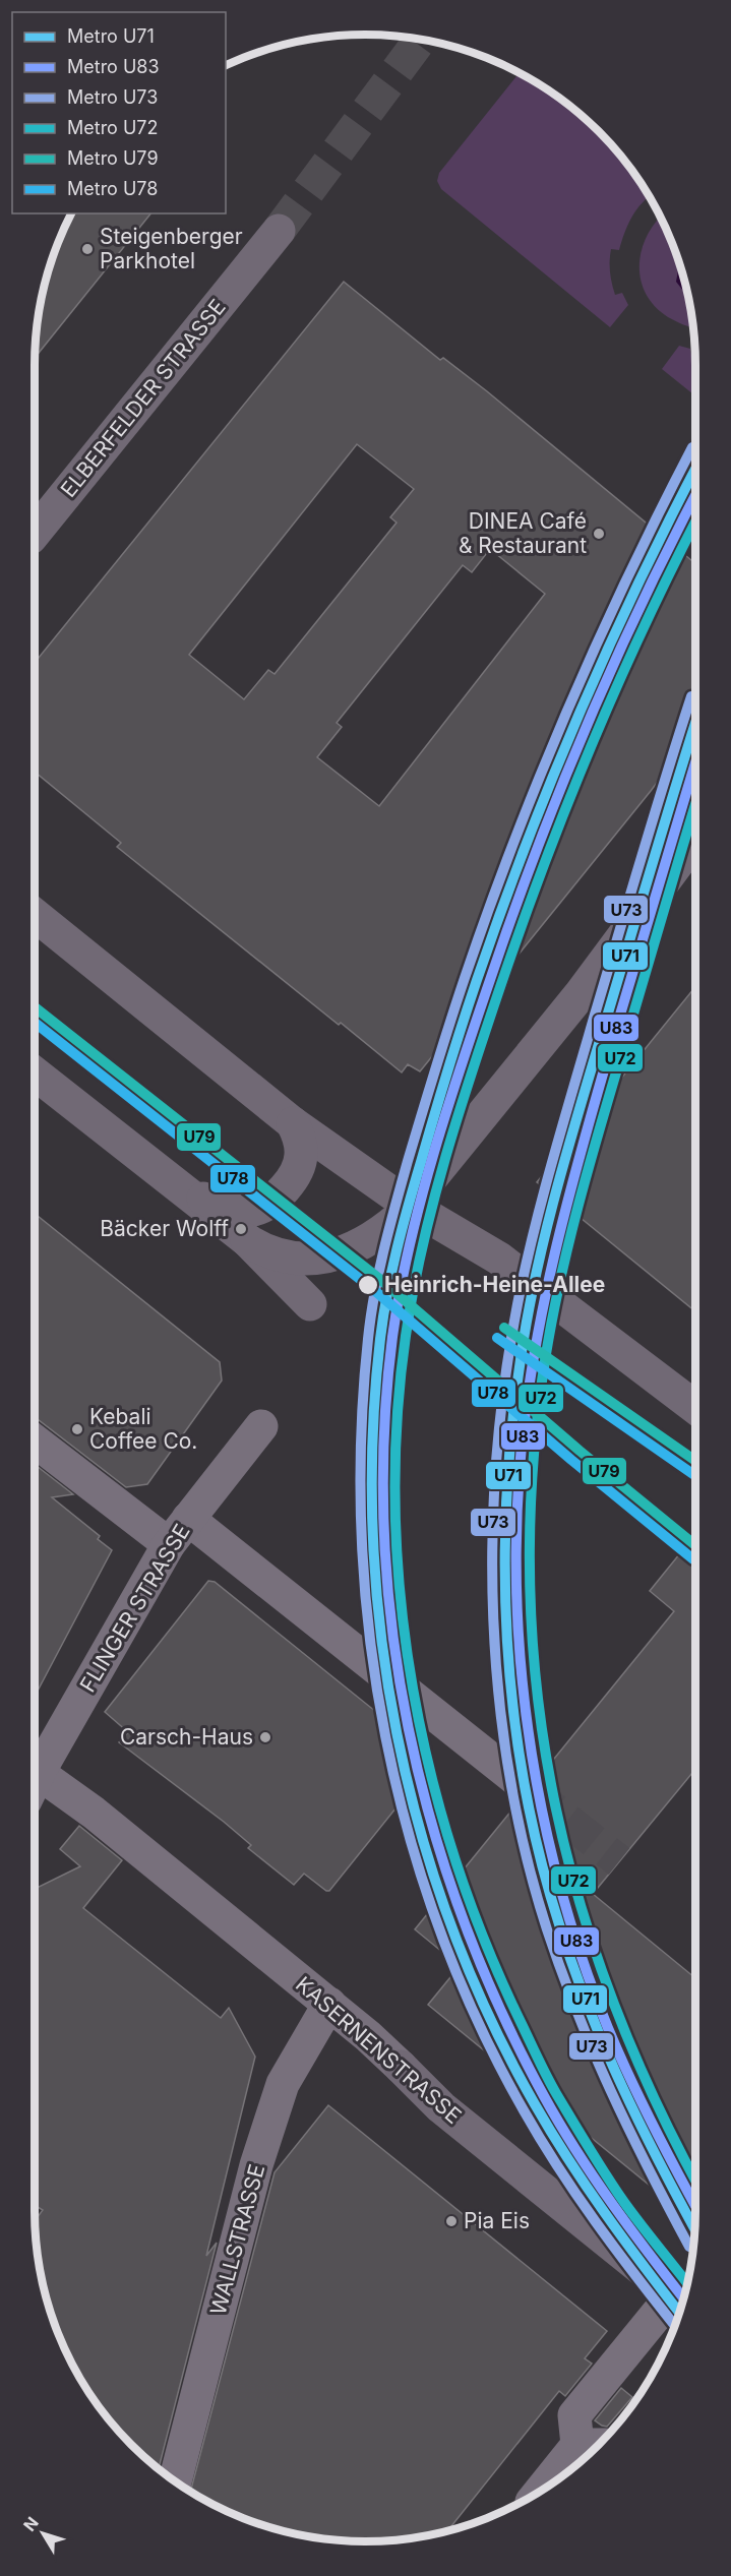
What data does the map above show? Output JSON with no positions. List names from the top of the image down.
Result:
{
  "streets": {
    "main road": ["ELBERFELDER STRASSE", "KASERNENSTRASSE"],
    "street": ["FLINGER STRASSE", "WALLSTRASSE"]
  },
  "crossings": [
    ["KASERNENSTRASSE", "WALLSTRASSE"]
  ],
  "places": [
    "Steigenberger Parkhotel",
    "DINEA Café & Restaurant",
    "Bäcker Wolff",
    "Heinrich-Heine-Allee",
    "Kebali Coffee Co.",
    "Carsch-Haus",
    "Pia Eis"
  ],
  "lines": [
    "metro line U73",
    "metro line U71",
    "metro line U83",
    "metro line U72",
    "metro line U79",
    "metro line U78"
  ],
  "legend": [
    "Metro U71",
    "Metro U83",
    "Metro U73",
    "Metro U72",
    "Metro U79",
    "Metro U78"
  ],
  "north": "top left"
}
